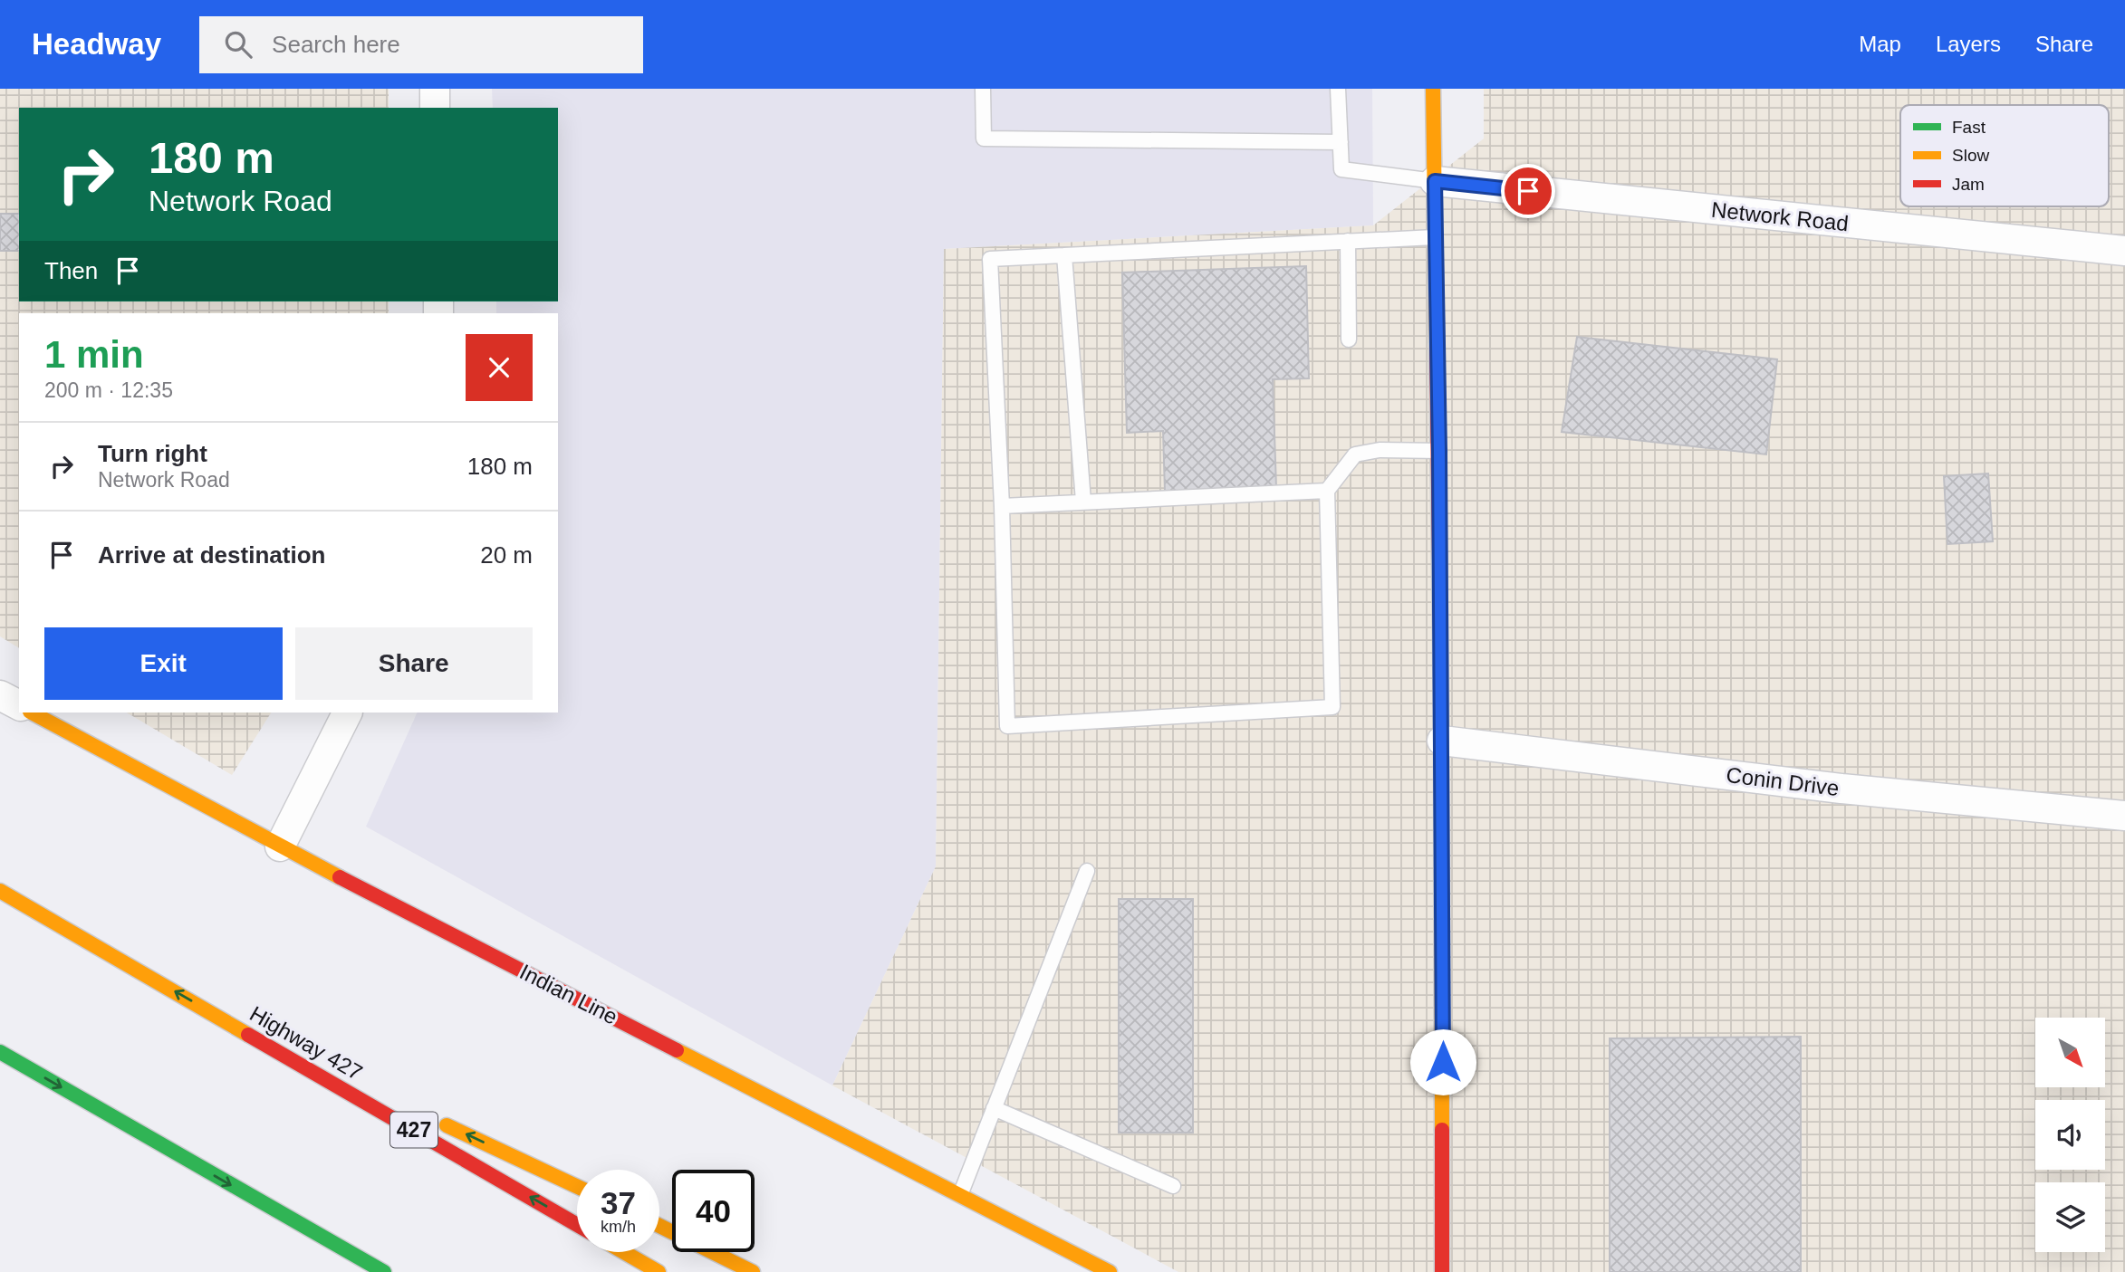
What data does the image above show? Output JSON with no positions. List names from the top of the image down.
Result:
{
  "streets": {
    "main road": ["Indian Line", "Highway 427", "427"],
    "street": ["Network Road", "Conin Drive"]
  },
  "legend": ["Fast", "Slow", "Jam"],
  "north": "bottom right",
  "page": {
    "header": "Headway",
    "search": "Search here",
    "nav": ["Map", "Layers", "Share"],
    "turn": ["180 m", "Network Road"],
    "then": "Then",
    "heading": ["1 min", "200 m · 12:35"],
    "list": [
      {
        "name": "Turn right",
        "note": "Network Road",
        "value": "180 m"
      },
      {
        "name": "Arrive at destination",
        "value": "20 m"
      }
    ],
    "buttons": ["Exit", "Share"],
    "speed": "37 km/h",
    "limit": "40"
  }
}
